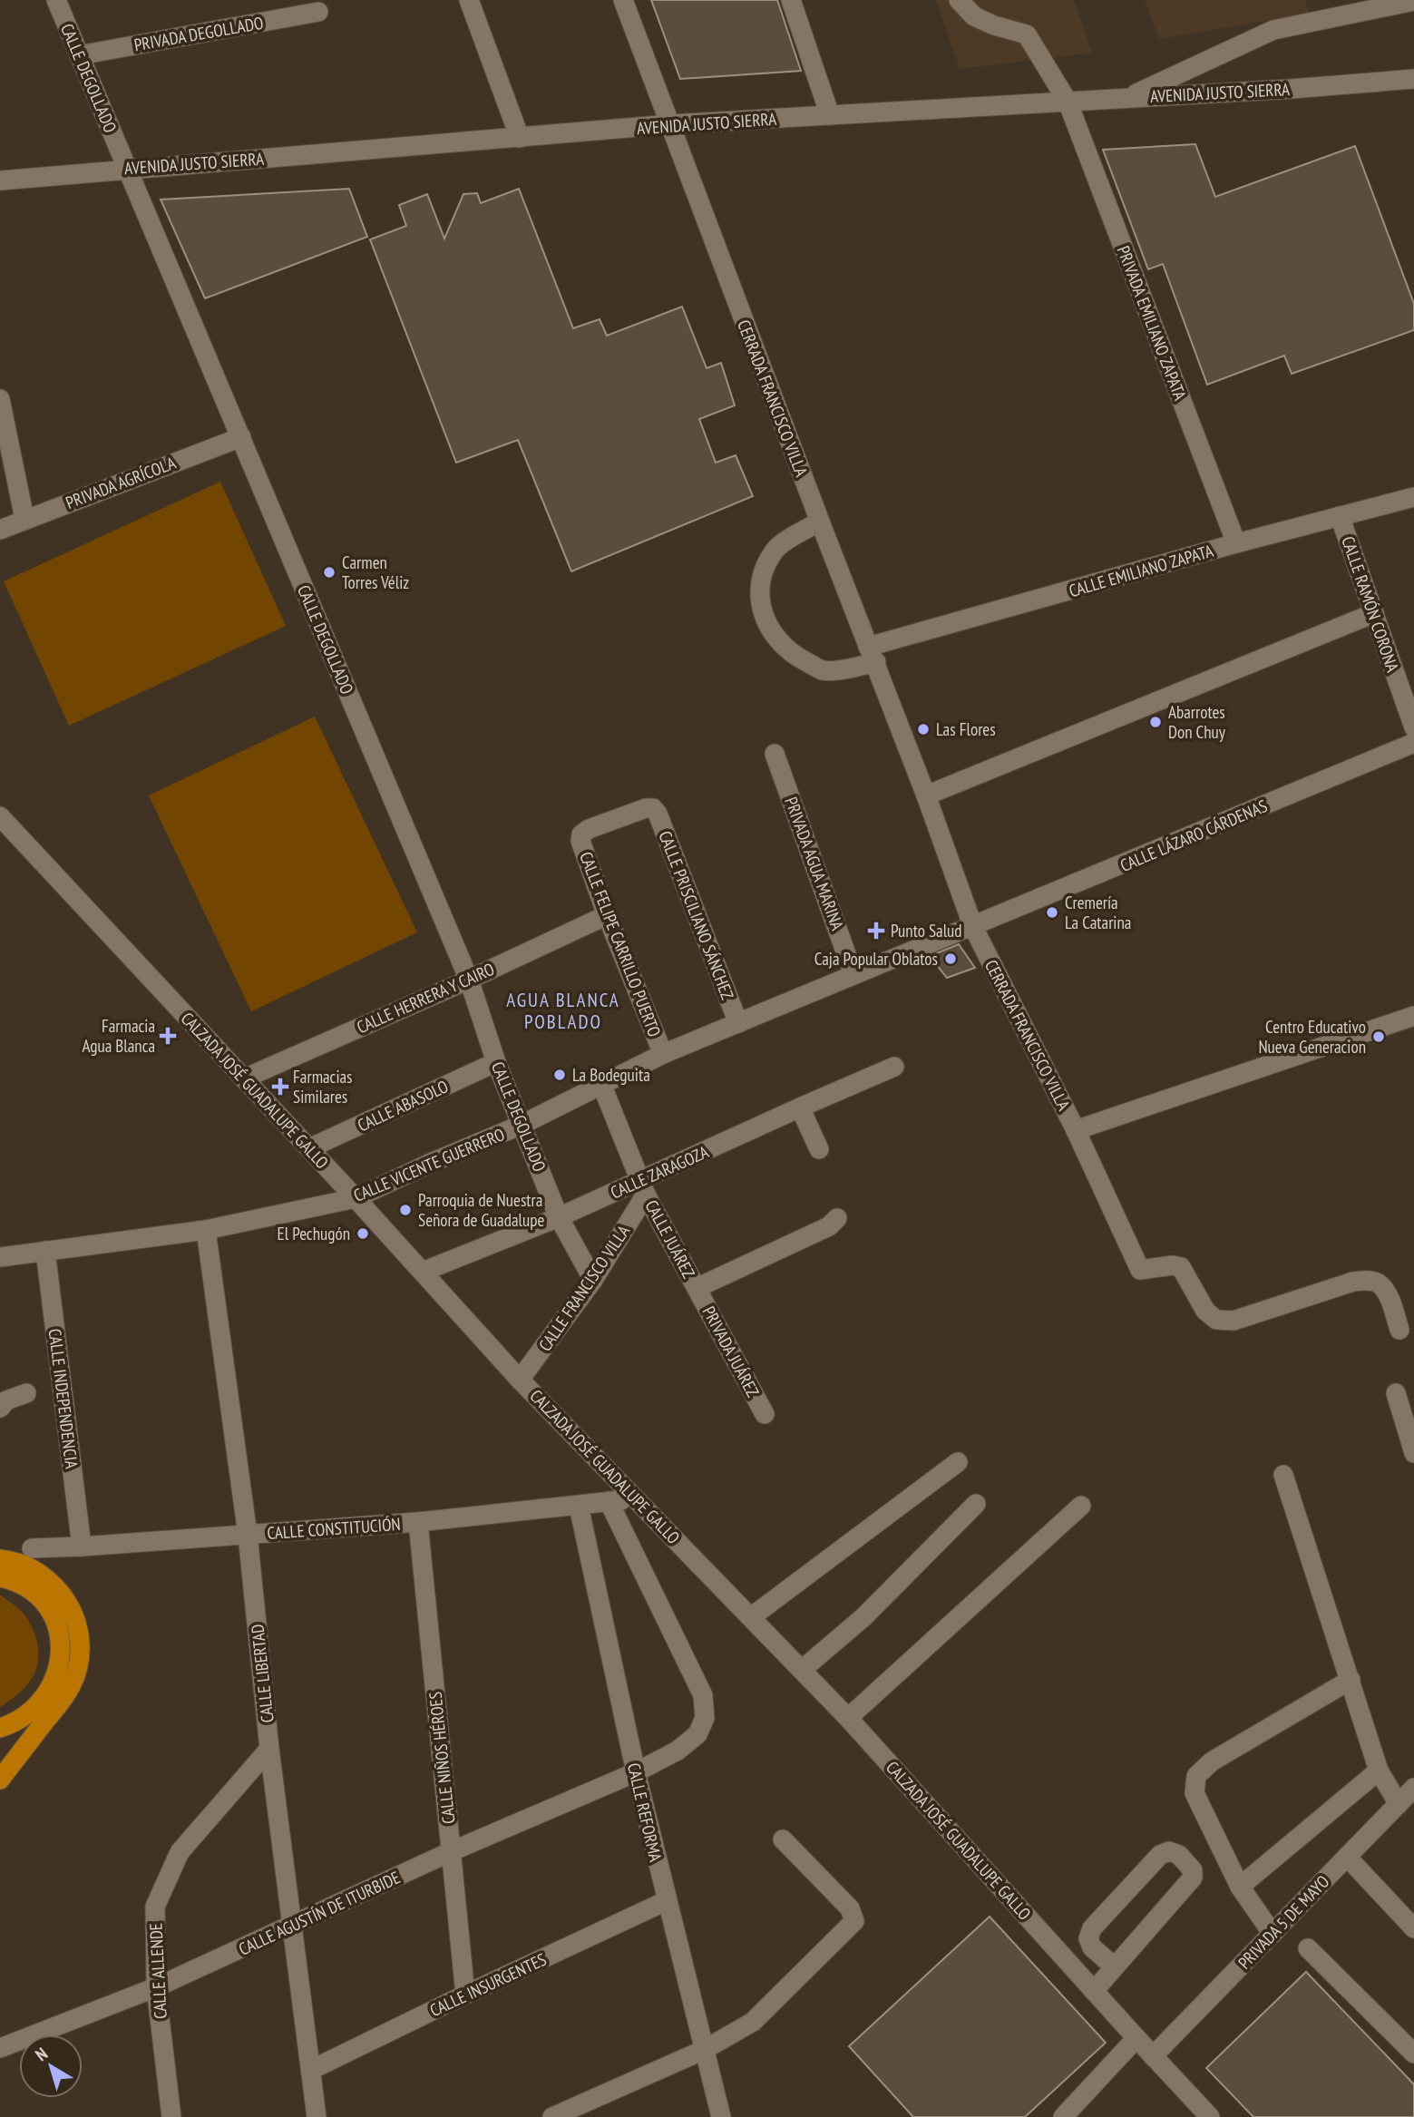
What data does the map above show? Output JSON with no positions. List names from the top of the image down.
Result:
{
  "streets": {
    "street": [
      "PRIVADA DEGOLLADO",
      "CALLE DEGOLLADO",
      "AVENIDA JUSTO SIERRA",
      "PRIVADA EMILIANO ZAPATA",
      "CERRADA FRANCISCO VILLA",
      "PRIVADA AGRÍCOLA",
      "CALLE EMILIANO ZAPATA",
      "CALLE RAMÓN CORONA",
      "CALLE LÁZARO CÁRDENAS",
      "PRIVADA AGUA MARINA",
      "CALLE PRISCILIANO SÁNCHEZ",
      "CALLE FELIPE CARRILLO PUERTO",
      "CALLE HERRERA Y CAIRO",
      "CALZADA JOSÉ GUADALUPE GALLO",
      "CALLE ABASOLO",
      "CALLE VICENTE GUERRERO",
      "CALLE ZARAGOZA",
      "CALLE JUÁREZ",
      "CALLE FRANCISCO VILLA",
      "PRIVADA JUÁREZ",
      "CALLE INDEPENDENCIA",
      "CALLE CONSTITUCIÓN",
      "CALLE LIBERTAD",
      "CALLE NIÑOS HÉROES",
      "CALLE REFORMA",
      "CALLE AGUSTÍN DE ITURBIDE",
      "PRIVADA 5 DE MAYO",
      "CALLE ALLENDE",
      "CALLE INSURGENTES"
    ]
  },
  "crossings": [
    ["PRIVADA DEGOLLADO", "CALLE DEGOLLADO"],
    ["CALLE DEGOLLADO", "AVENIDA JUSTO SIERRA"],
    ["CALLE DEGOLLADO", "PRIVADA AGRÍCOLA"],
    ["CALLE DEGOLLADO", "CALLE HERRERA Y CAIRO"],
    ["CALLE DEGOLLADO", "CALLE ABASOLO"],
    ["CALLE DEGOLLADO", "CALLE VICENTE GUERRERO"],
    ["CALLE DEGOLLADO", "CALLE ZARAGOZA"],
    ["CALLE DEGOLLADO", "CALLE FRANCISCO VILLA"],
    ["AVENIDA JUSTO SIERRA", "PRIVADA EMILIANO ZAPATA"],
    ["AVENIDA JUSTO SIERRA", "CERRADA FRANCISCO VILLA"],
    ["PRIVADA EMILIANO ZAPATA", "CALLE EMILIANO ZAPATA"],
    ["CERRADA FRANCISCO VILLA", "CALLE EMILIANO ZAPATA"],
    ["CERRADA FRANCISCO VILLA", "CALLE LÁZARO CÁRDENAS"],
    ["CERRADA FRANCISCO VILLA", "CALLE VICENTE GUERRERO"],
    ["CALLE EMILIANO ZAPATA", "CALLE RAMÓN CORONA"],
    ["CALLE LÁZARO CÁRDENAS", "CALLE VICENTE GUERRERO"],
    ["PRIVADA AGUA MARINA", "CALLE VICENTE GUERRERO"],
    ["CALLE PRISCILIANO SÁNCHEZ", "CALLE FELIPE CARRILLO PUERTO"],
    ["CALLE PRISCILIANO SÁNCHEZ", "CALLE VICENTE GUERRERO"],
    ["CALLE FELIPE CARRILLO PUERTO", "CALLE HERRERA Y CAIRO"],
    ["CALLE FELIPE CARRILLO PUERTO", "CALLE VICENTE GUERRERO"],
    ["CALLE HERRERA Y CAIRO", "CALZADA JOSÉ GUADALUPE GALLO"],
    ["CALZADA JOSÉ GUADALUPE GALLO", "CALLE ABASOLO"],
    ["CALZADA JOSÉ GUADALUPE GALLO", "CALLE VICENTE GUERRERO"],
    ["CALZADA JOSÉ GUADALUPE GALLO", "CALLE ZARAGOZA"],
    ["CALZADA JOSÉ GUADALUPE GALLO", "CALLE FRANCISCO VILLA"],
    ["CALZADA JOSÉ GUADALUPE GALLO", "CALLE CONSTITUCIÓN"],
    ["CALZADA JOSÉ GUADALUPE GALLO", "PRIVADA 5 DE MAYO"],
    ["CALLE VICENTE GUERRERO", "CALLE JUÁREZ"],
    ["CALLE VICENTE GUERRERO", "CALLE INDEPENDENCIA"],
    ["CALLE VICENTE GUERRERO", "CALLE LIBERTAD"],
    ["CALLE ZARAGOZA", "CALLE JUÁREZ"],
    ["CALLE ZARAGOZA", "CALLE FRANCISCO VILLA"],
    ["CALLE JUÁREZ", "CALLE FRANCISCO VILLA"],
    ["CALLE JUÁREZ", "PRIVADA JUÁREZ"],
    ["CALLE INDEPENDENCIA", "CALLE CONSTITUCIÓN"],
    ["CALLE CONSTITUCIÓN", "CALLE LIBERTAD"],
    ["CALLE CONSTITUCIÓN", "CALLE NIÑOS HÉROES"],
    ["CALLE CONSTITUCIÓN", "CALLE REFORMA"],
    ["CALLE CONSTITUCIÓN", "CALLE AGUSTÍN DE ITURBIDE"],
    ["CALLE LIBERTAD", "CALLE AGUSTÍN DE ITURBIDE"],
    ["CALLE LIBERTAD", "CALLE ALLENDE"],
    ["CALLE LIBERTAD", "CALLE INSURGENTES"],
    ["CALLE NIÑOS HÉROES", "CALLE AGUSTÍN DE ITURBIDE"],
    ["CALLE NIÑOS HÉROES", "CALLE INSURGENTES"],
    ["CALLE REFORMA", "CALLE AGUSTÍN DE ITURBIDE"],
    ["CALLE REFORMA", "CALLE INSURGENTES"],
    ["CALLE AGUSTÍN DE ITURBIDE", "CALLE ALLENDE"]
  ],
  "districts": ["AGUA BLANCA POBLADO"],
  "places": {
    "other": [
      "Carmen Torres Véliz",
      "Abarrotes Don Chuy",
      "Las Flores",
      "Cremería La Catarina",
      "Caja Popular Oblatos",
      "Centro Educativo Nueva Generacion",
      "La Bodeguita",
      "Parroquia de Nuestra Señora de Guadalupe",
      "El Pechugón"
    ],
    "health": ["Punto Salud", "Farmacia Agua Blanca", "Farmacias Similares"]
  },
  "north": "top left"
}
